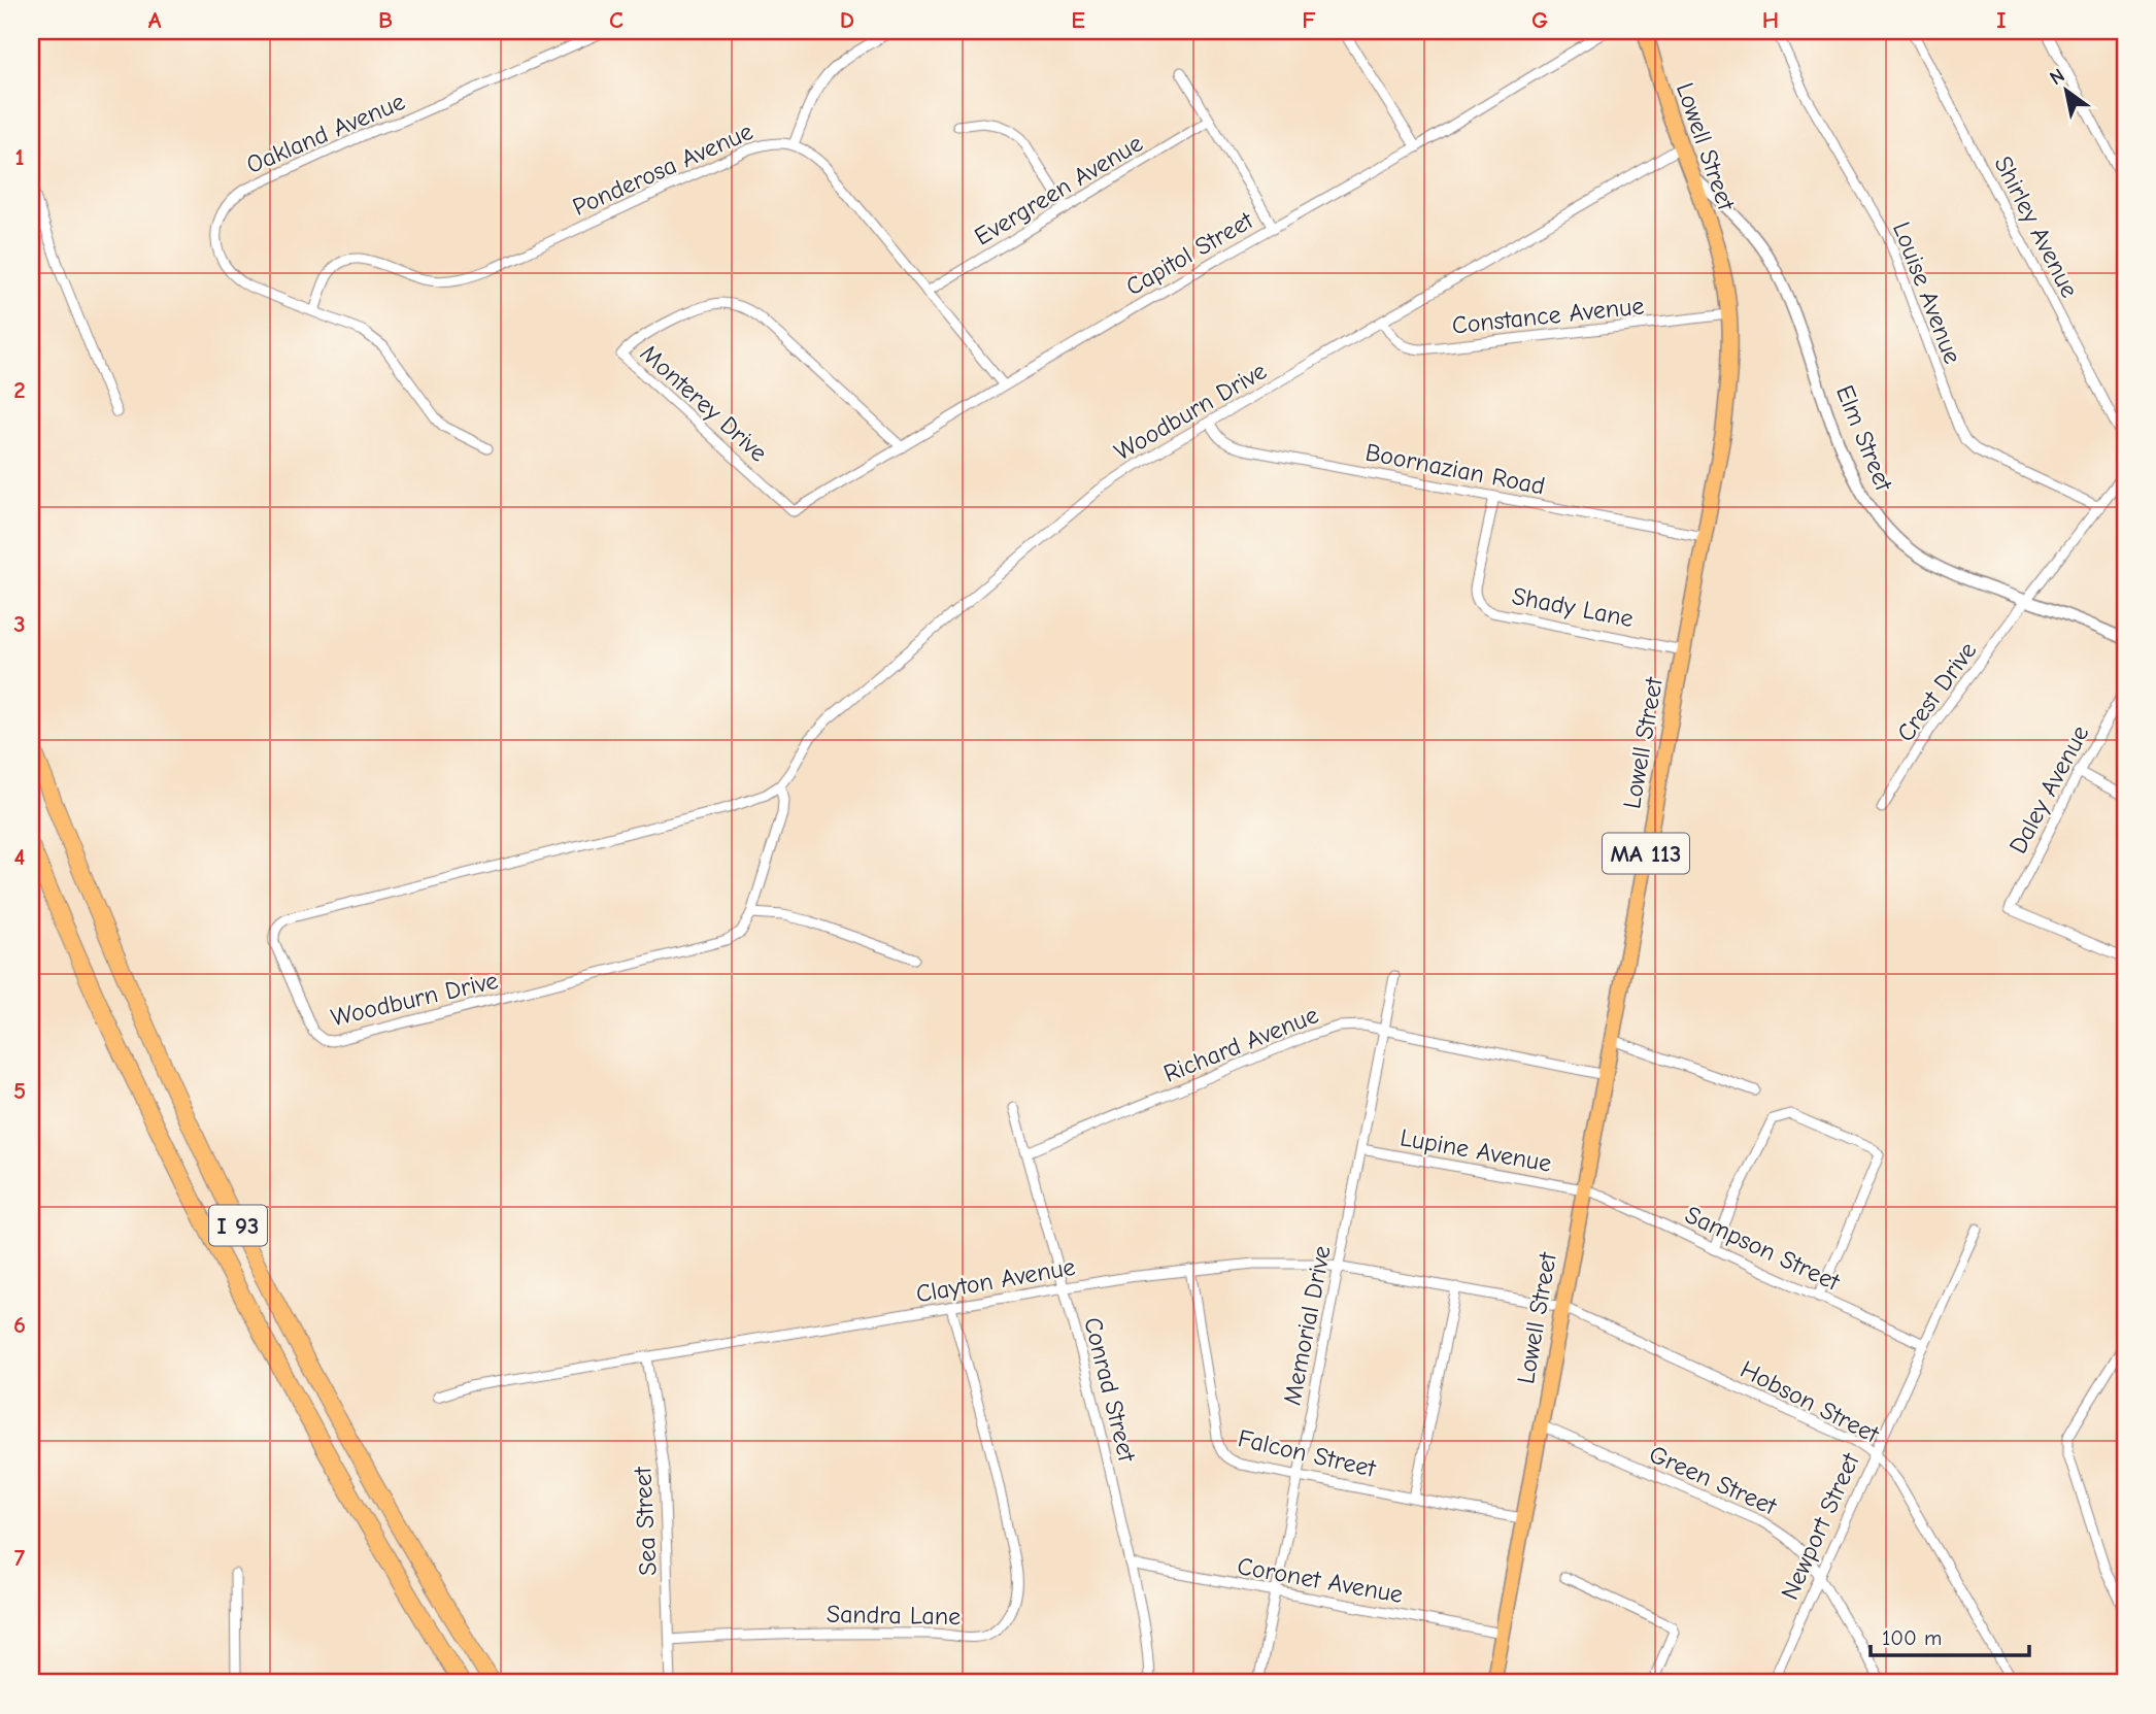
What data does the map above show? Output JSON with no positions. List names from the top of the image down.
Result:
{
  "streets": {
    "highway": ["I 93"],
    "main road": ["Lowell Street", "MA 113"],
    "street": [
      "Oakland Avenue",
      "Ponderosa Avenue",
      "Evergreen Avenue",
      "Shirley Avenue",
      "Capitol Street",
      "Louise Avenue",
      "Constance Avenue",
      "Monterey Drive",
      "Woodburn Drive",
      "Elm Street",
      "Boornazian Road",
      "Shady Lane",
      "Crest Drive",
      "Daley Avenue",
      "Richard Avenue",
      "Lupine Avenue",
      "Sampson Street",
      "Clayton Avenue",
      "Memorial Drive",
      "Conrad Street",
      "Hobson Street",
      "Falcon Street",
      "Green Street",
      "Sea Street",
      "Newport Street",
      "Coronet Avenue",
      "Sandra Lane"
    ]
  },
  "crossings": [
    ["Oakland Avenue", "Ponderosa Avenue"],
    ["Lowell Street", "Constance Avenue"],
    ["Lowell Street", "Woodburn Drive"],
    ["Lowell Street", "Elm Street"],
    ["Lowell Street", "Boornazian Road"],
    ["Lowell Street", "Shady Lane"],
    ["Lowell Street", "Richard Avenue"],
    ["Lowell Street", "Lupine Avenue"],
    ["Lowell Street", "Sampson Street"],
    ["Lowell Street", "Clayton Avenue"],
    ["Lowell Street", "Hobson Street"],
    ["Lowell Street", "Falcon Street"],
    ["Lowell Street", "Green Street"],
    ["Lowell Street", "Coronet Avenue"],
    ["Ponderosa Avenue", "Evergreen Avenue"],
    ["Ponderosa Avenue", "Capitol Street"],
    ["Capitol Street", "Monterey Drive"],
    ["Louise Avenue", "Crest Drive"],
    ["Constance Avenue", "Woodburn Drive"],
    ["Woodburn Drive", "Boornazian Road"],
    ["Elm Street", "Crest Drive"],
    ["Boornazian Road", "Shady Lane"],
    ["Richard Avenue", "Memorial Drive"],
    ["Richard Avenue", "Conrad Street"],
    ["Lupine Avenue", "Sampson Street"],
    ["Lupine Avenue", "Memorial Drive"],
    ["Sampson Street", "Newport Street"],
    ["Clayton Avenue", "Memorial Drive"],
    ["Clayton Avenue", "Conrad Street"],
    ["Clayton Avenue", "Hobson Street"],
    ["Clayton Avenue", "Falcon Street"],
    ["Clayton Avenue", "Sea Street"],
    ["Clayton Avenue", "Sandra Lane"],
    ["Memorial Drive", "Falcon Street"],
    ["Memorial Drive", "Coronet Avenue"],
    ["Conrad Street", "Coronet Avenue"],
    ["Hobson Street", "Newport Street"],
    ["Green Street", "Newport Street"],
    ["Sea Street", "Sandra Lane"]
  ],
  "scale_bar": "100 m",
  "north": "top left",
  "grid": {
    "columns": [
      "A",
      "B",
      "C",
      "D",
      "E",
      "F",
      "G",
      "H",
      "I"
    ],
    "rows": [
      "1",
      "2",
      "3",
      "4",
      "5",
      "6",
      "7"
    ]
  }
}
